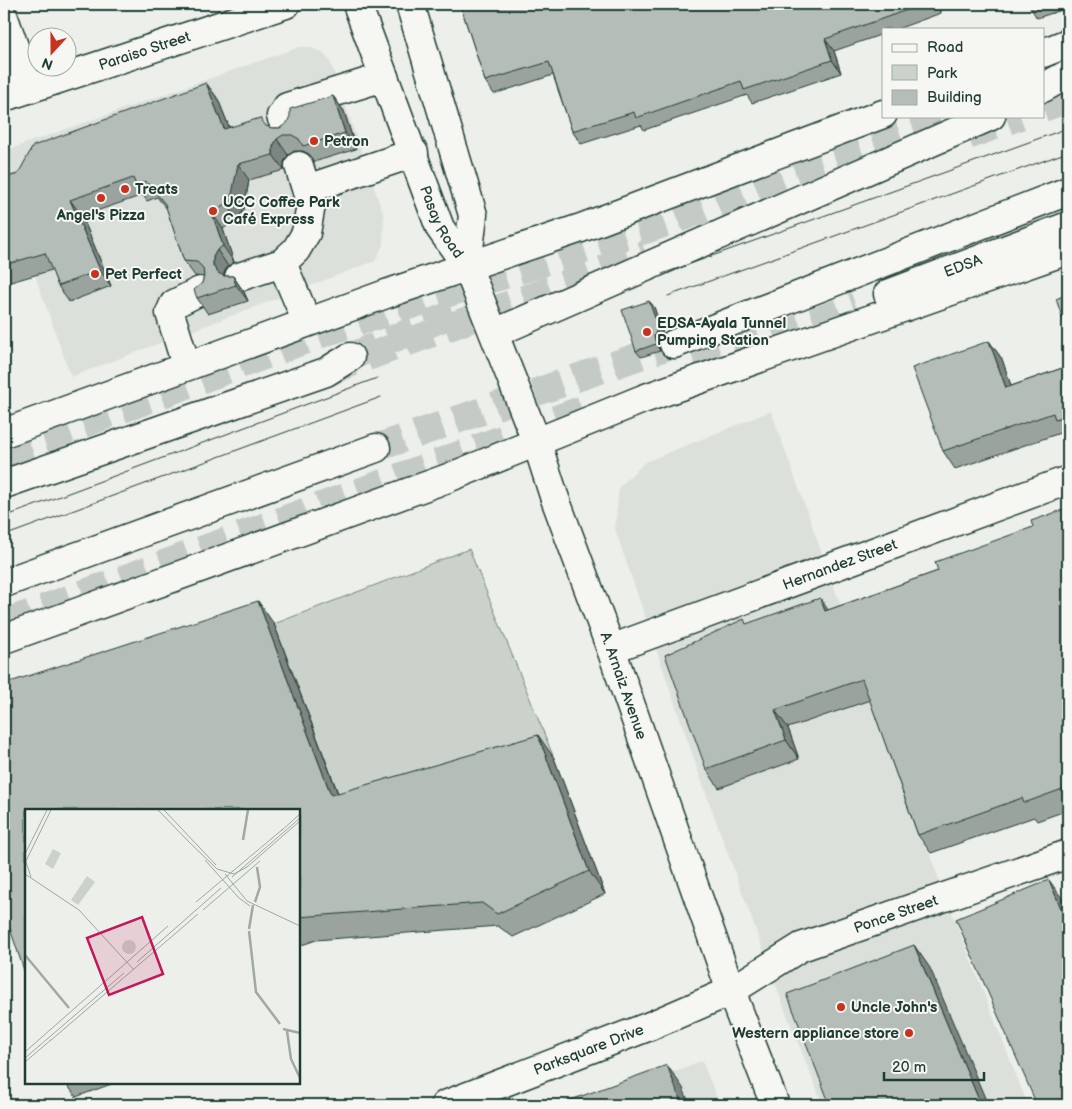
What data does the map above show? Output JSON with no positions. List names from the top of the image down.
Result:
{
  "streets": {
    "main road": [
      "Paraiso Street",
      "Pasay Road",
      "EDSA",
      "Hernandez Street",
      "A. Arnaiz Avenue",
      "Ponce Street",
      "Parksquare Drive"
    ]
  },
  "crossings": [
    ["Pasay Road", "A. Arnaiz Avenue"],
    ["Hernandez Street", "A. Arnaiz Avenue"],
    ["A. Arnaiz Avenue", "Ponce Street"],
    ["A. Arnaiz Avenue", "Parksquare Drive"],
    ["Ponce Street", "Parksquare Drive"]
  ],
  "places": [
    "Petron",
    "Treats",
    "Angel's Pizza",
    "UCC Coffee Park Café Express",
    "Pet Perfect",
    "EDSA-Ayala Tunnel Pumping Station",
    "Uncle John's",
    "Western appliance store"
  ],
  "legend": ["Road", "Park", "Building"],
  "scale_bar": "20 m",
  "north": "bottom"
}
